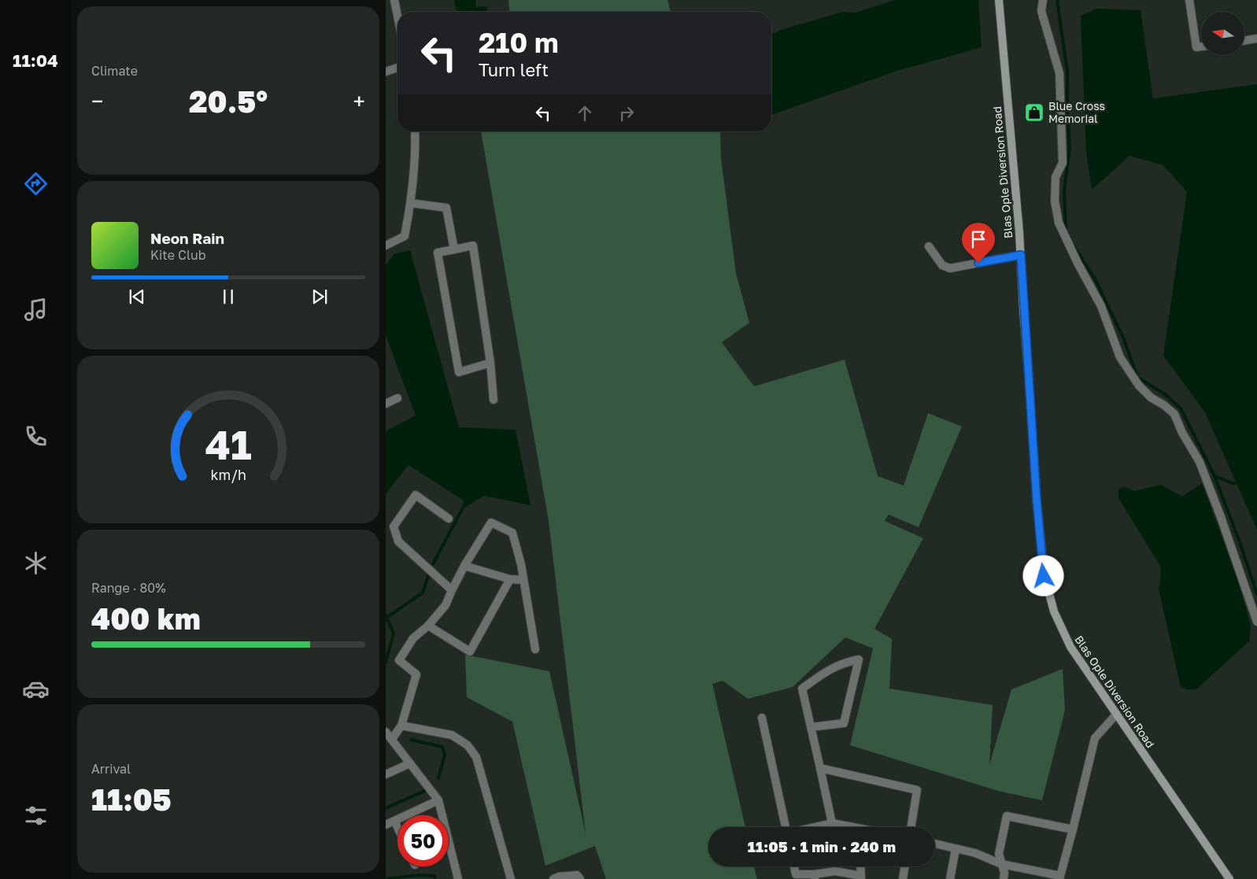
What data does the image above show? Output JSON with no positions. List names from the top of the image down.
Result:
{
  "streets": {
    "main road": ["Blas Ople Diversion Road"]
  },
  "places": {
    "shop": ["Blue Cross Memorial"]
  },
  "north": "left",
  "page": {
    "tabs": "11:04",
    "tile": [
      "Climate",
      ["Range · 80%", "400 km"],
      ["Arrival", "11:05"]
    ],
    "turn": ["210 m", "Turn left"],
    "heat": ["−", "20.5°", "+"],
    "song": ["Neon Rain", "Kite Club"],
    "limit": "50",
    "trip": "11:05 · 1 min · 240 m",
    "gauge": ["41", "km/h"]
  }
}
